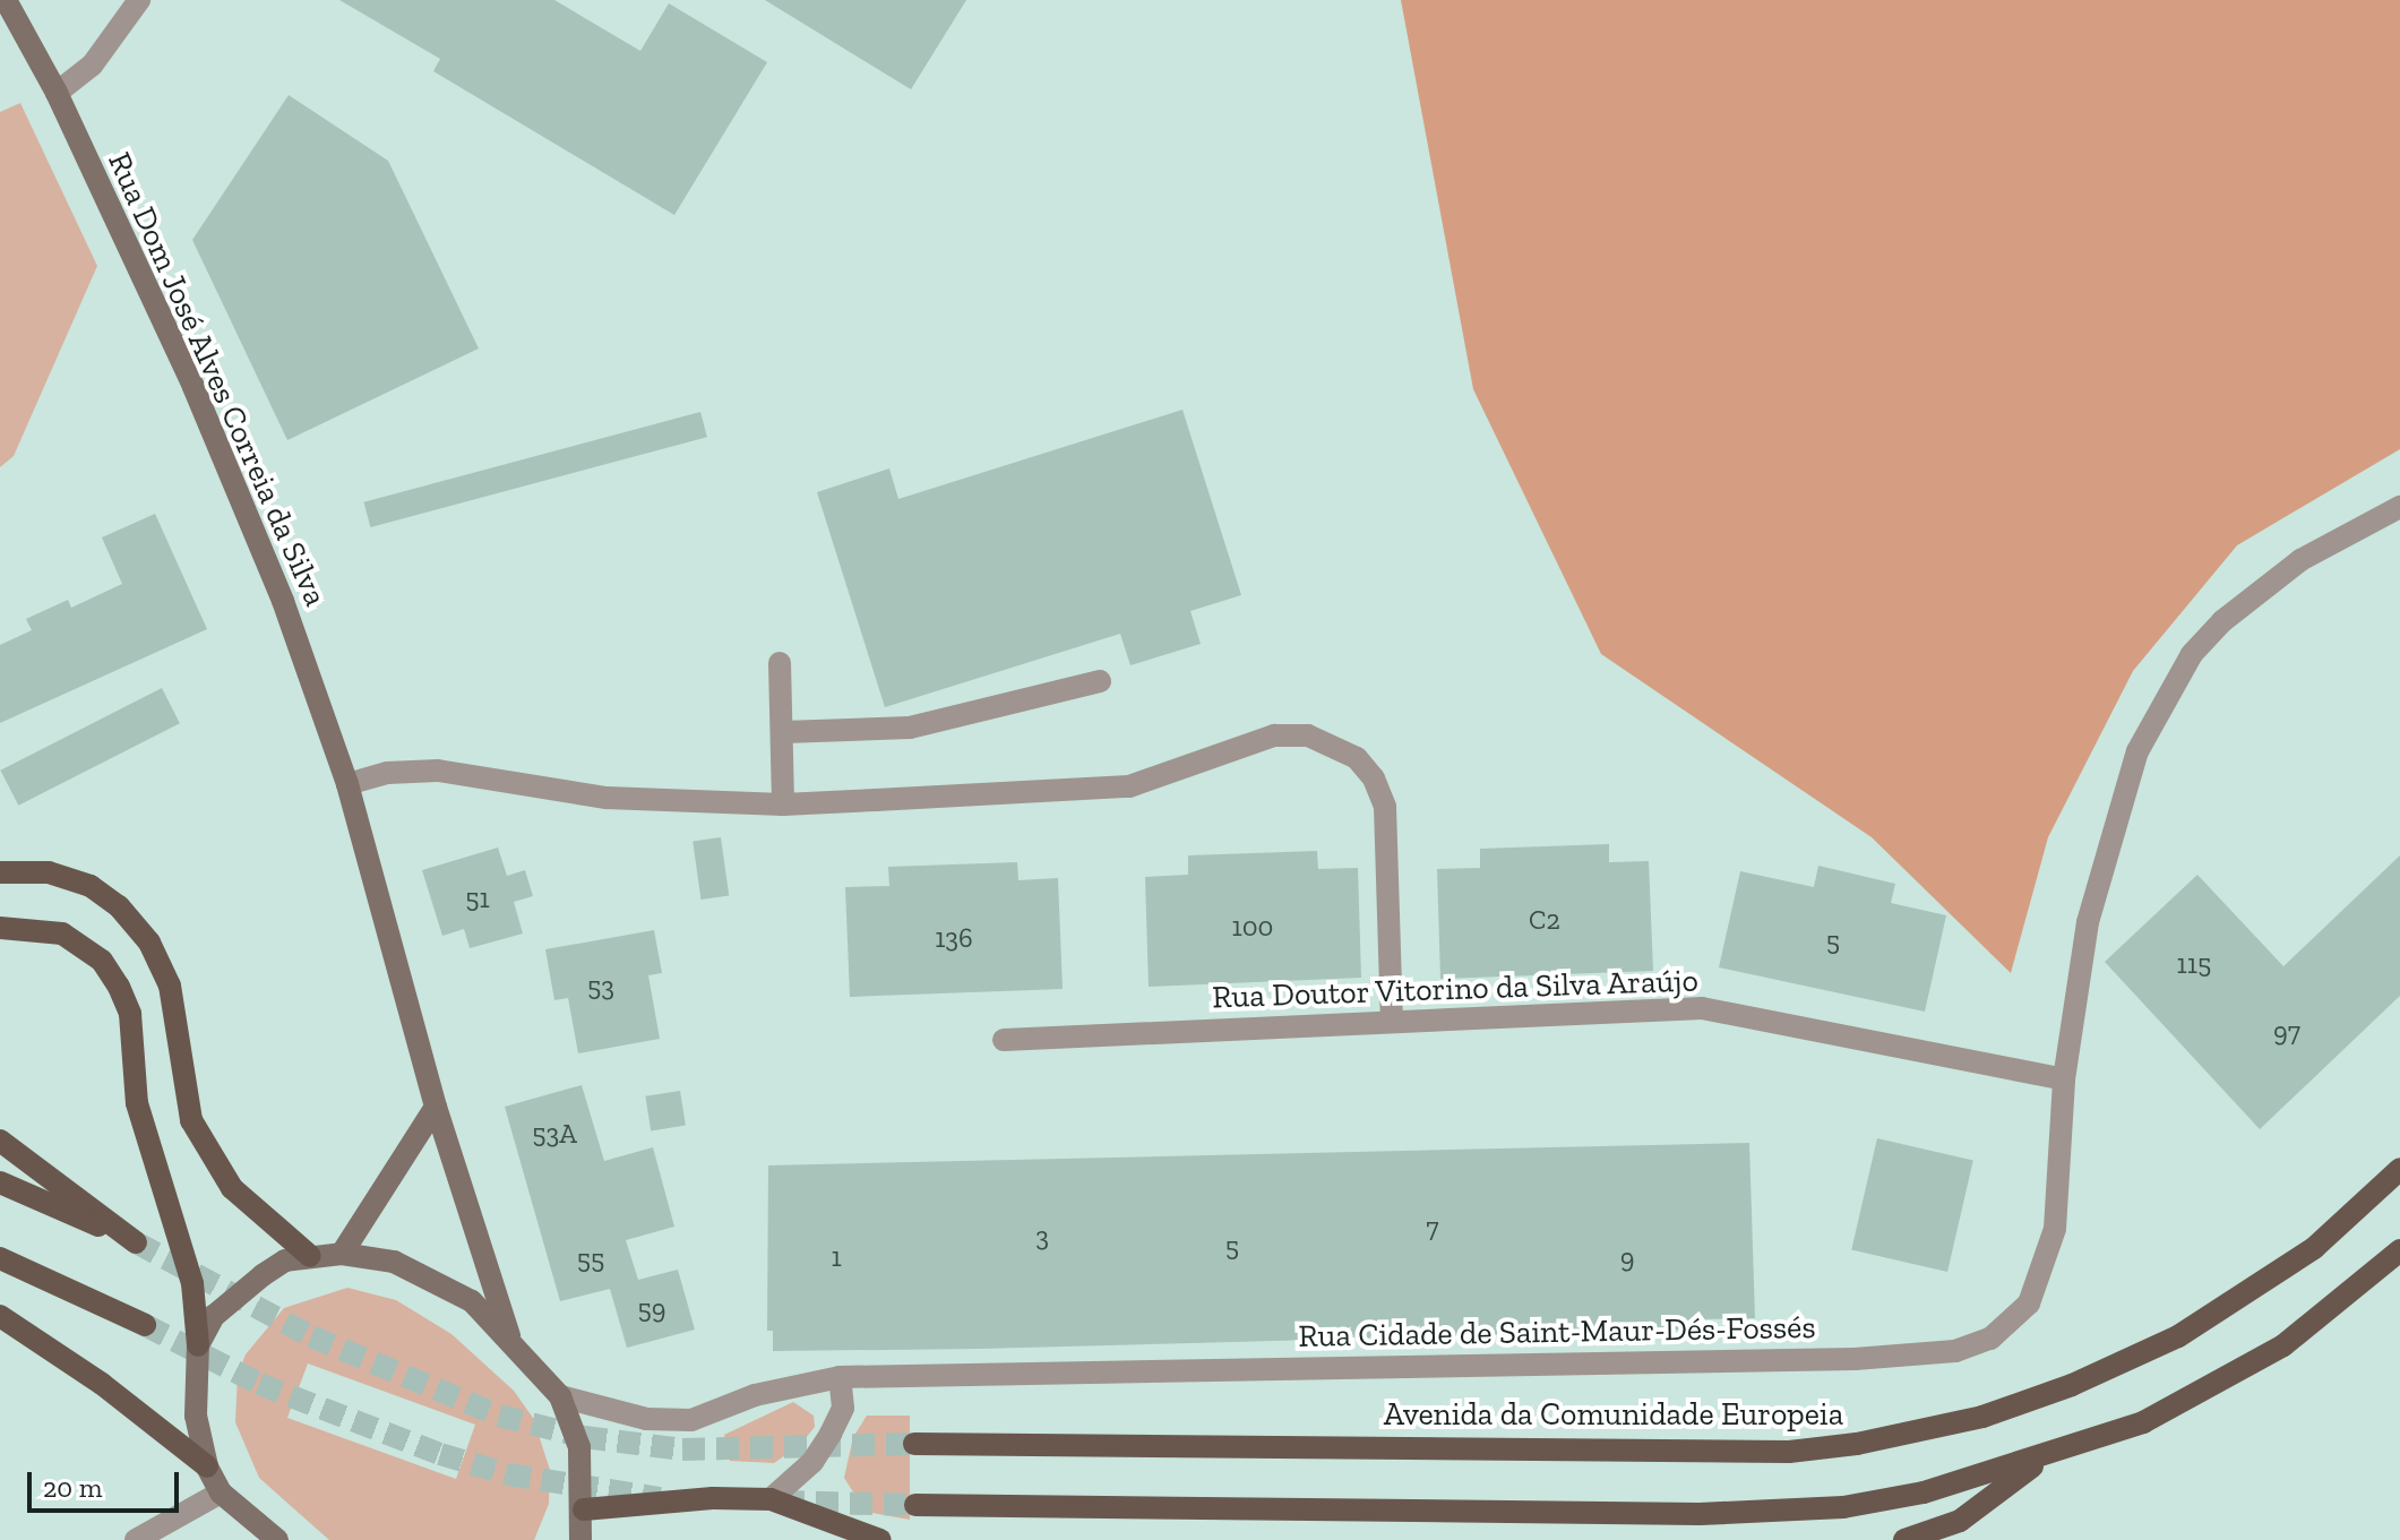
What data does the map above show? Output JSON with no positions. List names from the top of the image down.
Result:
{
  "streets": {
    "main road": ["Rua Dom José Alves Correia da Silva", "Avenida da Comunidade Europeia"],
    "street": ["Rua Doutor Vitorino da Silva Araújo", "Rua Cidade de Saint-Maur-Dés-Fossés"]
  },
  "crossings": [
    ["Rua Doutor Vitorino da Silva Araújo", "Rua Cidade de Saint-Maur-Dés-Fossés"]
  ],
  "house_numbers": [
    "51",
    "C2",
    "100",
    "136",
    "5",
    "115",
    "53",
    "97",
    "53A",
    "7",
    "3",
    "5",
    "1",
    "9",
    "55",
    "59"
  ],
  "scale_bar": "20 m"
}
